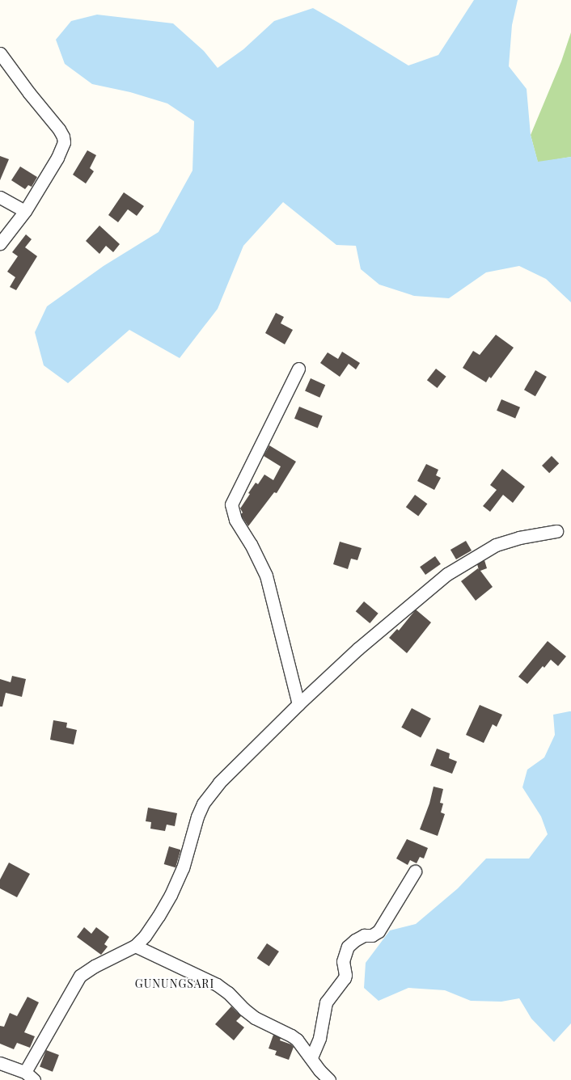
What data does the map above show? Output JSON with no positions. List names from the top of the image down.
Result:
{
  "districts": ["GUNUNGSARI"]
}
